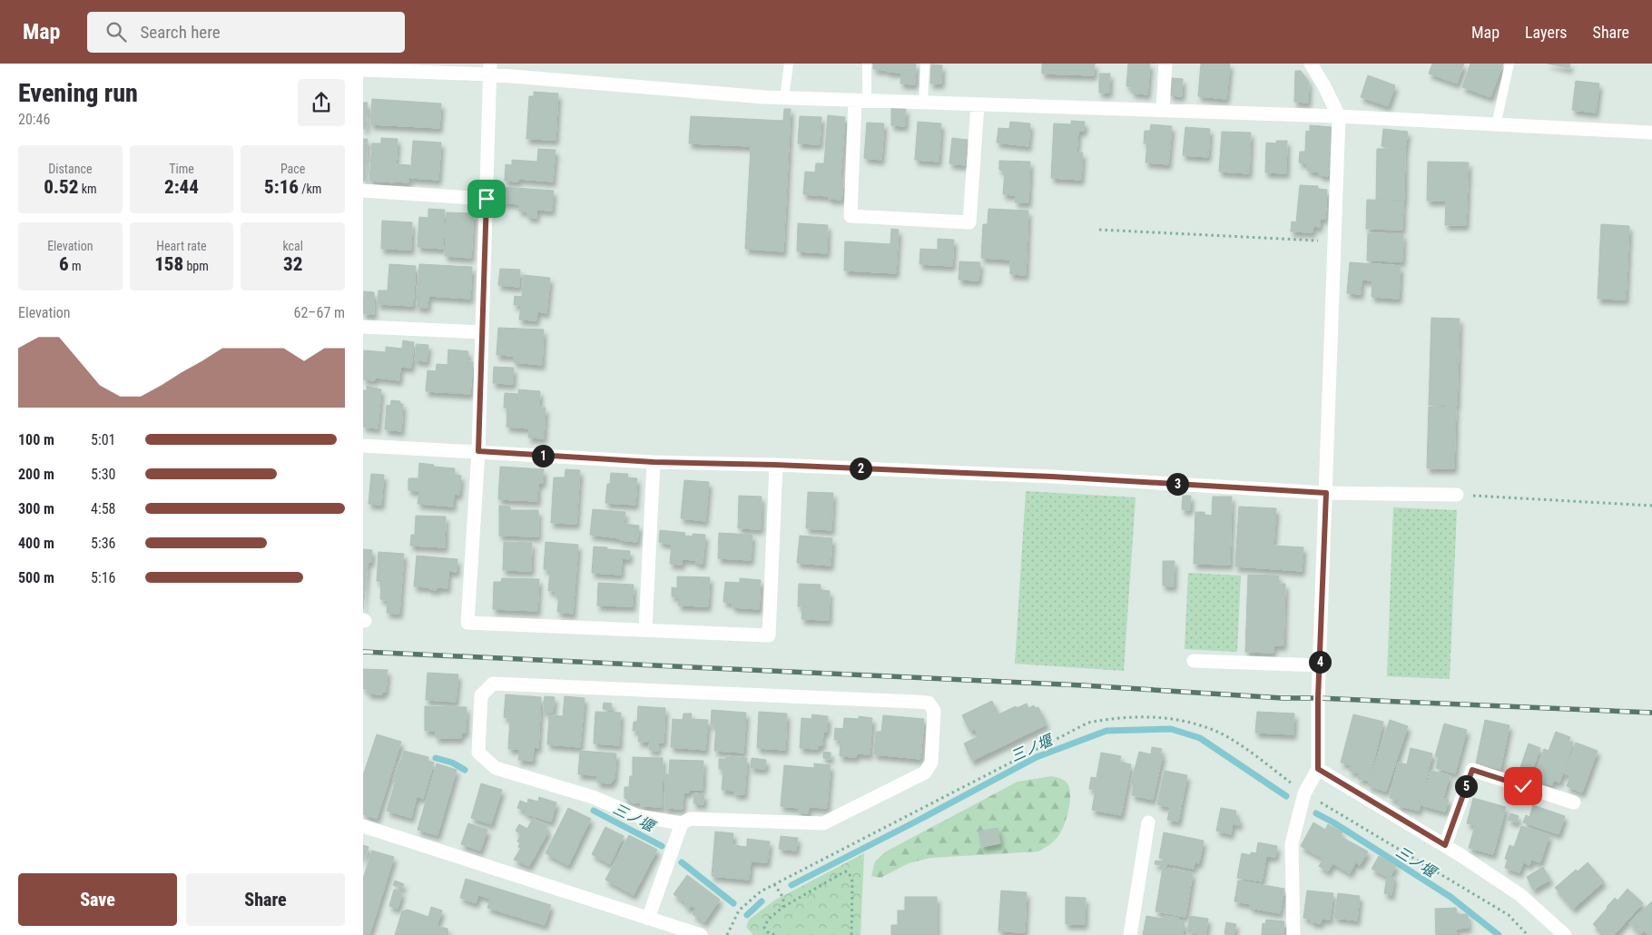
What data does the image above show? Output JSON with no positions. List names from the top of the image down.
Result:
{
  "water": ["三ノ堰"],
  "page": {
    "header": "Map",
    "search": "Search here",
    "nav": ["Map", "Layers", "Share"],
    "heading": ["Evening run", "20:46"],
    "stats": [
      ["Distance", "0.52 km"],
      ["Time", "2:44"],
      ["Pace", "5:16 /km"],
      ["Elevation", "6 m"],
      ["Heart rate", "158 bpm"],
      ["kcal", "32"]
    ],
    "chart": ["Elevation", "62–67 m"],
    "list": [
      {
        "name": "100 m",
        "note": "5:01"
      },
      {
        "name": "200 m",
        "note": "5:30"
      },
      {
        "name": "300 m",
        "note": "4:58"
      },
      {
        "name": "400 m",
        "note": "5:36"
      },
      {
        "name": "500 m",
        "note": "5:16"
      }
    ],
    "pins": [
      "1",
      "2",
      "3",
      "4",
      "5"
    ],
    "buttons": ["Save", "Share"]
  }
}
